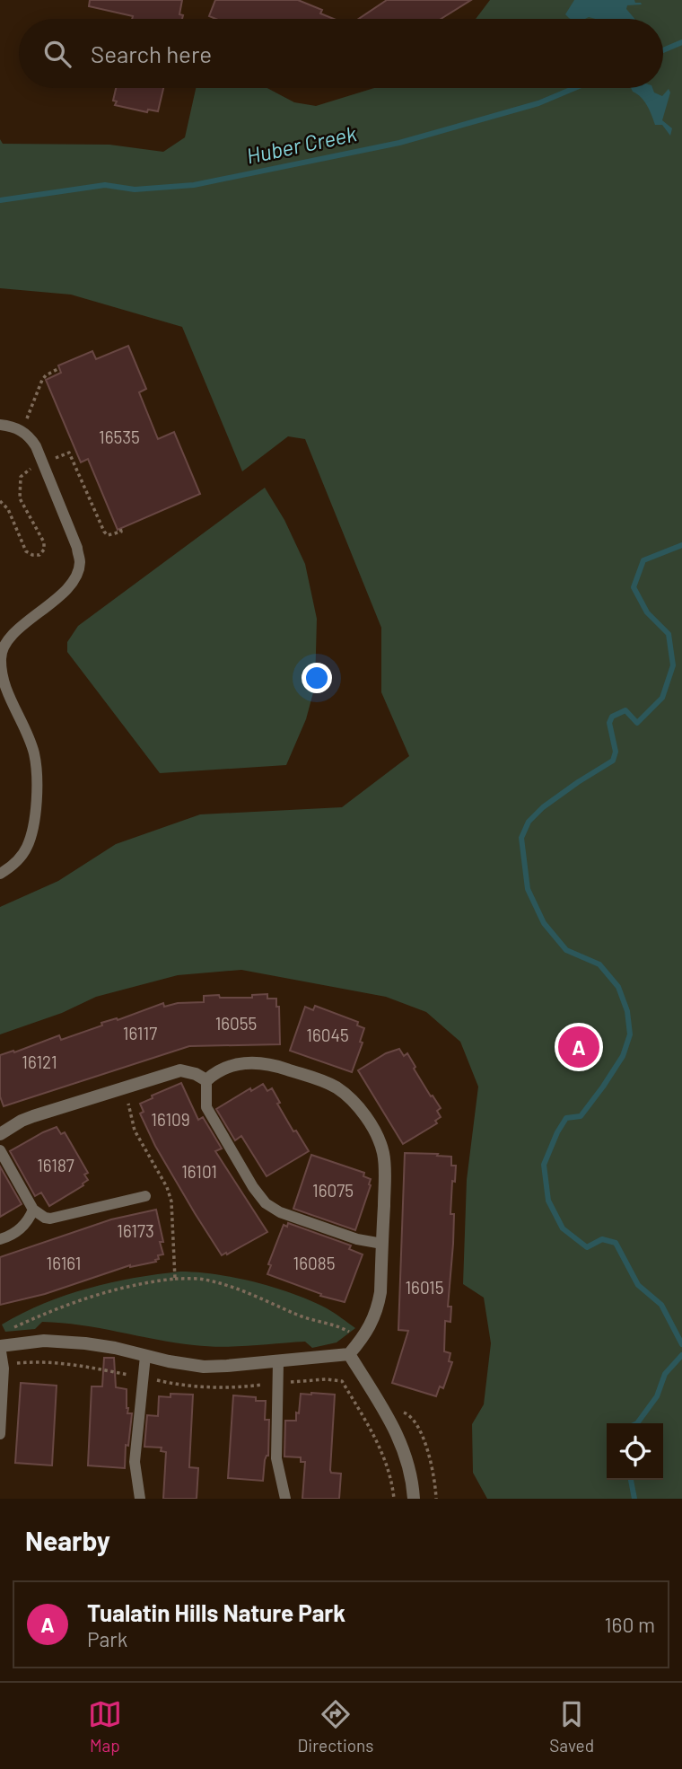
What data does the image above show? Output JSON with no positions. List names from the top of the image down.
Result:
{
  "water": ["Huber Creek"],
  "house_numbers": [
    "16535",
    "16055",
    "16117",
    "16045",
    "16121",
    "16109",
    "16187",
    "16101",
    "16075",
    "16173",
    "16161",
    "16085",
    "16015"
  ],
  "page": {
    "search": "Search here",
    "pins": "A",
    "heading": "Nearby",
    "list": [
      {
        "mark": "A",
        "name": "Tualatin Hills Nature Park",
        "note": "Park",
        "value": "160 m"
      }
    ],
    "nav": ["Map", "Directions", "Saved"]
  }
}
